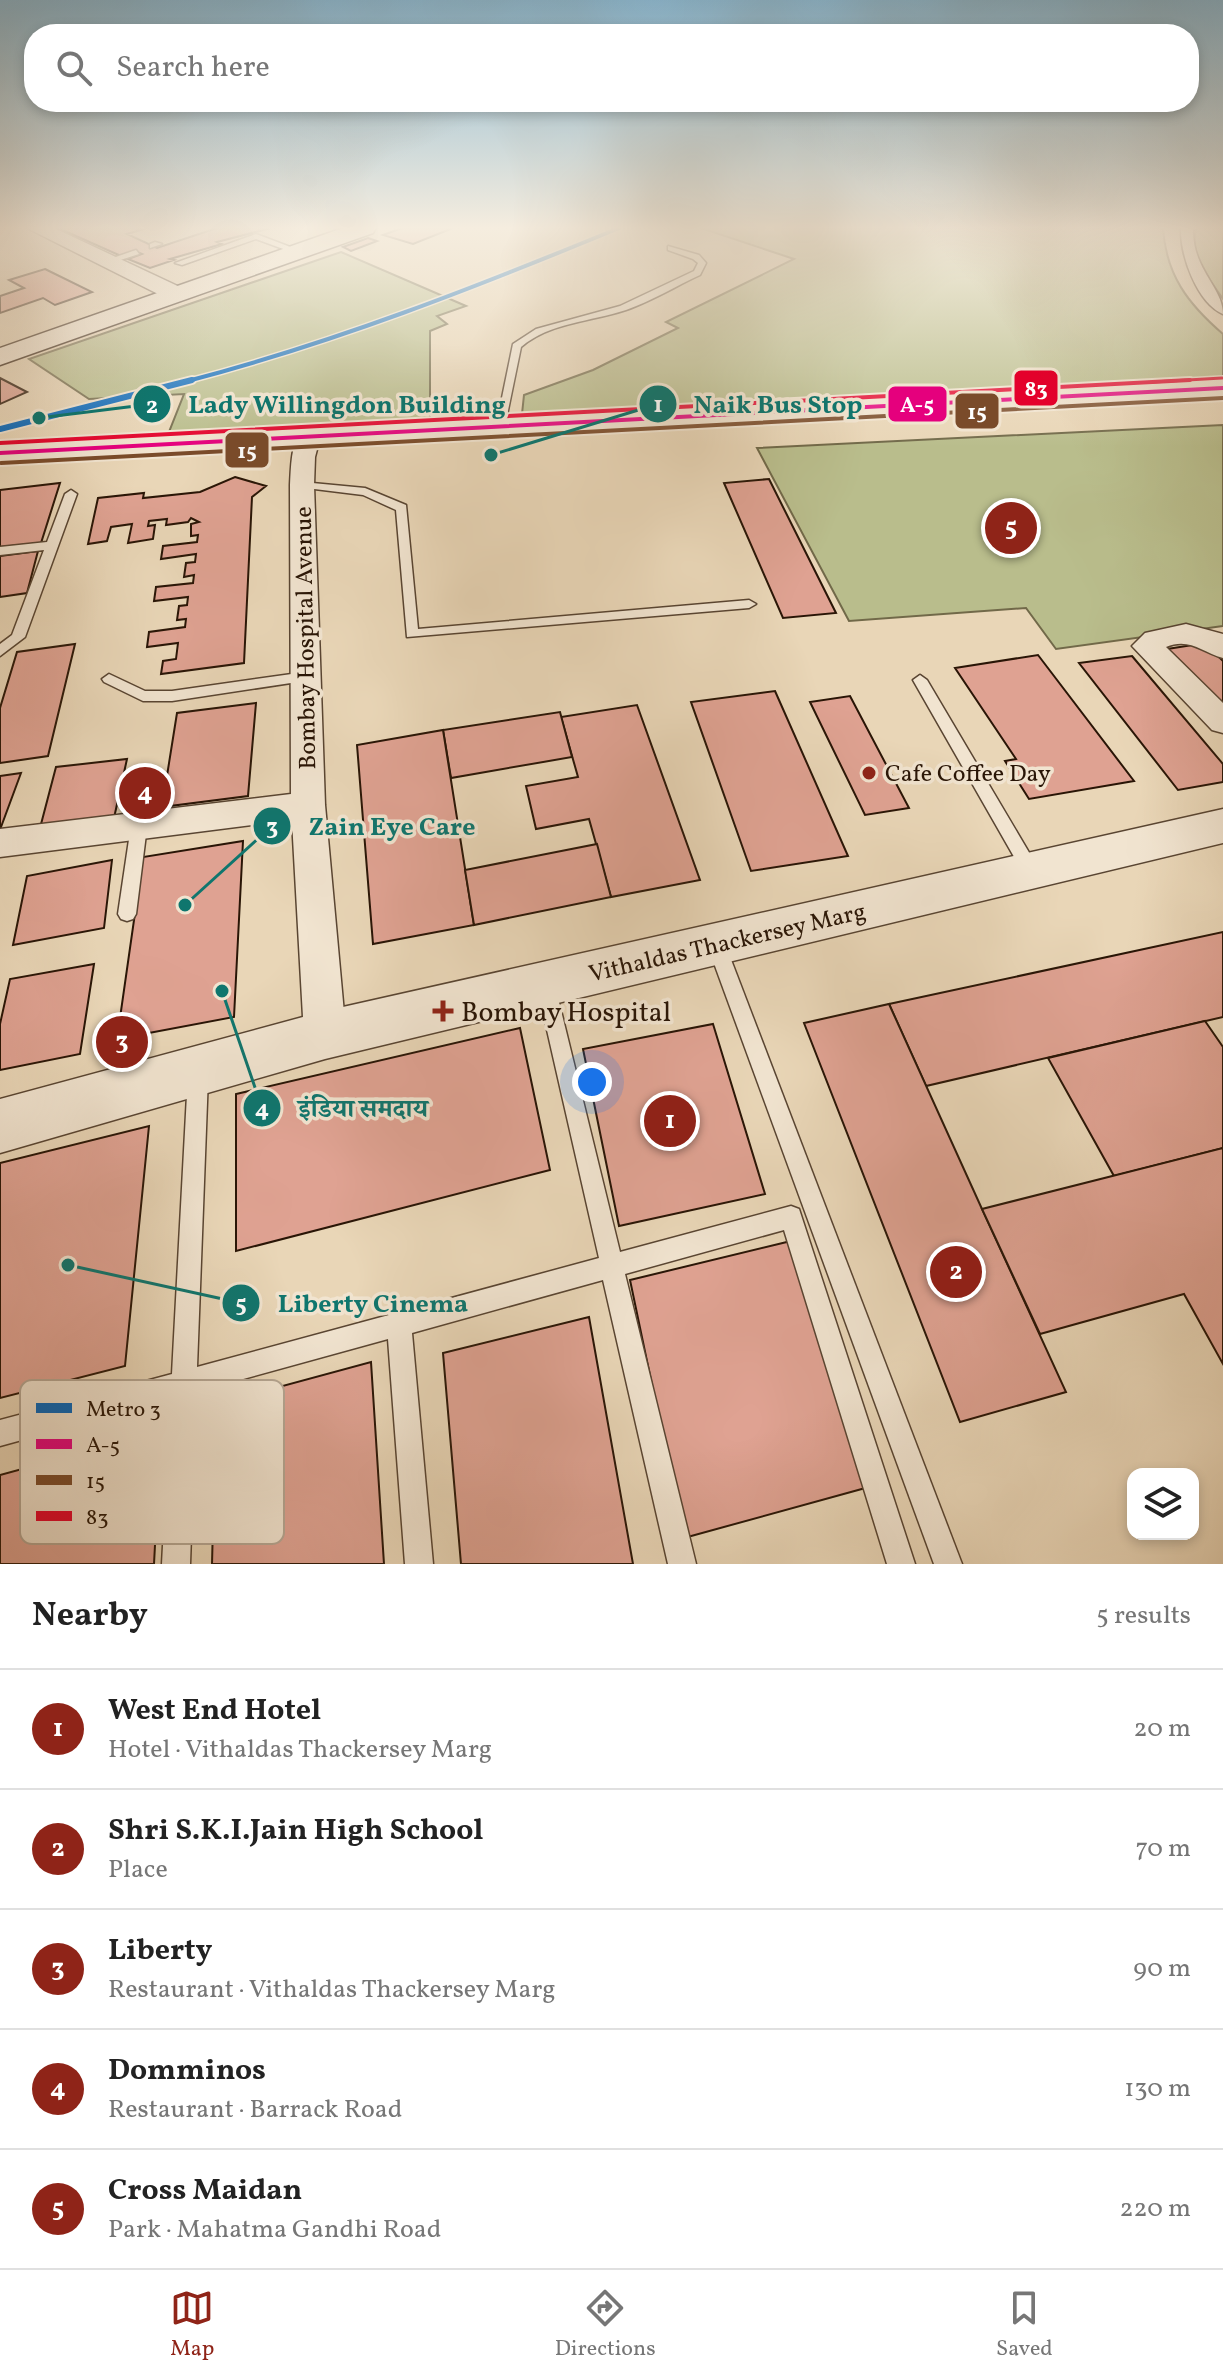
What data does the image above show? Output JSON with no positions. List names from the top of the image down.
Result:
{
  "streets": {
    "street": ["Bombay Hospital Avenue", "Vithaldas Thackersey Marg"]
  },
  "crossings": [
    ["Bombay Hospital Avenue", "Vithaldas Thackersey Marg"]
  ],
  "places": {
    "other": [
      "Lady Willingdon Building",
      "Naik Bus Stop",
      "Cafe Coffee Day",
      "Zain Eye Care",
      "इंडिया समदाय",
      "Liberty Cinema"
    ],
    "health": ["Bombay Hospital"]
  },
  "lines": [
    "metro line 3",
    "transit line 83",
    "transit line A-5",
    "transit line 15"
  ],
  "legend": [
    "Metro 3",
    "A-5",
    "15",
    "83"
  ],
  "page": {
    "search": "Search here",
    "pins": [
      "5",
      "4",
      "3",
      "1",
      "2"
    ],
    "heading": ["Nearby", "5 results"],
    "list": [
      {
        "mark": "1",
        "name": "West End Hotel",
        "note": "Hotel · Vithaldas Thackersey Marg",
        "value": "20 m"
      },
      {
        "mark": "2",
        "name": "Shri S.K.I.Jain High School",
        "note": "Place",
        "value": "70 m"
      },
      {
        "mark": "3",
        "name": "Liberty",
        "note": "Restaurant · Vithaldas Thackersey Marg",
        "value": "90 m"
      },
      {
        "mark": "4",
        "name": "Domminos",
        "note": "Restaurant · Barrack Road",
        "value": "130 m"
      },
      {
        "mark": "5",
        "name": "Cross Maidan",
        "note": "Park · Mahatma Gandhi Road",
        "value": "220 m"
      }
    ],
    "nav": ["Map", "Directions", "Saved"]
  }
}
